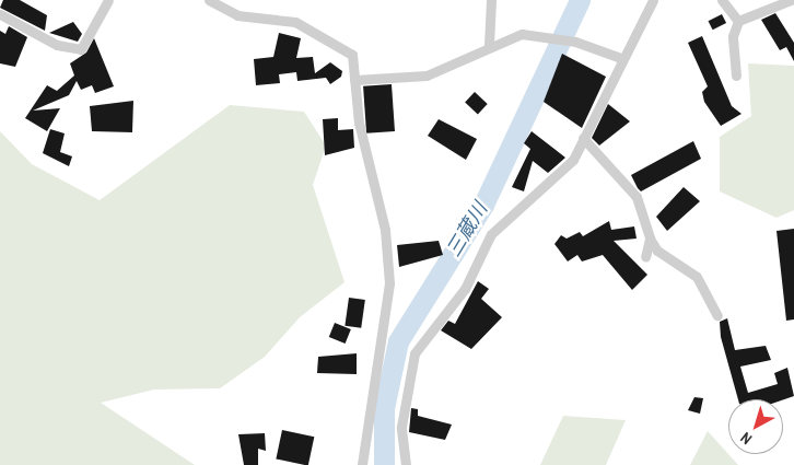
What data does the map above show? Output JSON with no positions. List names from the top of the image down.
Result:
{
  "water": ["三蔵川"],
  "north": "bottom left"
}
